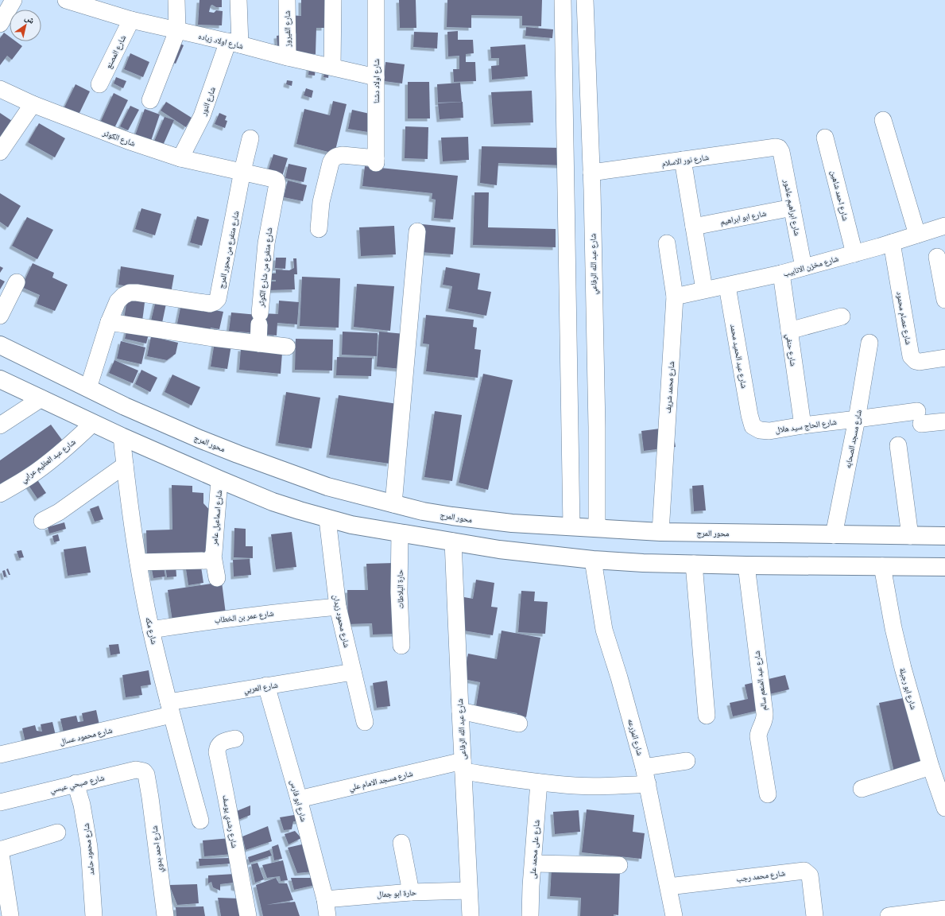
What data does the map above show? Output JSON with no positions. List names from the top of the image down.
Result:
{
  "streets": {
    "main road": ["محور المرج"],
    "street": [
      "شارع الفيروز",
      "شارع اولاد زياده",
      "شارع المصنع",
      "شارع اولاد دشنا",
      "شارع النور",
      "شارع الكوثر",
      "شارع نور الاسلام",
      "شارع احمد شاهين",
      "شارع ابراهيم عاشور",
      "شارع ابو ابراهيم",
      "شارع متفرع من محور المرج",
      "شارع عبد الله الرفاعي",
      "شارع مخزن الانابيب",
      "شارع متفرع من شارع الكوثر",
      "شارع عصام محمود",
      "شارع حنفي",
      "شارع عبد الحميد محمد",
      "شارع محمد شريف",
      "شارع الحاج سيد هلال",
      "شارع مسجد الصحابه",
      "شارع عبد العظيم عرابي",
      "شارع اسماعيل عامر",
      "حارة البلاطات",
      "شارع عمر بن الخطاب",
      "شارع محمود زيدان",
      "شارع مكه",
      "شارع عبد المنعم سالم",
      "شارع العربي",
      "شارع ابو رجيلة",
      "شارع عبد الله الرفاعى",
      "شارع محمود عسال",
      "شارع المزرعه",
      "شارع مسجد الامام علي",
      "شارع صبحي عيسي",
      "شارع ابو فارس",
      "شارع رشدي يوسف",
      "شارع محمود حامد",
      "شارع احمد بدوي",
      "شارع على محمد على",
      "شارع محمد رجب",
      "حارة ابو جمال"
    ]
  },
  "crossings": [
    ["شارع الفيروز", "شارع اولاد زياده"],
    ["شارع اولاد زياده", "شارع المصنع"],
    ["شارع اولاد زياده", "شارع اولاد دشنا"],
    ["شارع اولاد زياده", "شارع النور"],
    ["شارع النور", "شارع الكوثر"],
    ["شارع الكوثر", "شارع متفرع من محور المرج"],
    ["شارع الكوثر", "شارع متفرع من شارع الكوثر"],
    ["شارع نور الاسلام", "شارع ابراهيم عاشور"],
    ["شارع نور الاسلام", "شارع عبد الله الرفاعي"],
    ["شارع احمد شاهين", "شارع مخزن الانابيب"],
    ["شارع ابراهيم عاشور", "شارع ابو ابراهيم"],
    ["شارع ابراهيم عاشور", "شارع مخزن الانابيب"],
    ["شارع متفرع من محور المرج", "شارع متفرع من شارع الكوثر"],
    ["شارع متفرع من محور المرج", "محور المرج"],
    ["شارع عبد الله الرفاعي", "محور المرج"],
    ["شارع مخزن الانابيب", "شارع عصام محمود"],
    ["شارع مخزن الانابيب", "شارع حنفي"],
    ["شارع مخزن الانابيب", "شارع عبد الحميد محمد"],
    ["شارع مخزن الانابيب", "شارع محمد شريف"],
    ["شارع حنفي", "شارع الحاج سيد هلال"],
    ["شارع عبد الحميد محمد", "شارع الحاج سيد هلال"],
    ["شارع محمد شريف", "محور المرج"],
    ["شارع الحاج سيد هلال", "شارع مسجد الصحابه"],
    ["شارع مسجد الصحابه", "محور المرج"],
    ["شارع اسماعيل عامر", "شارع مكه"],
    ["شارع عمر بن الخطاب", "شارع محمود زيدان"],
    ["شارع عمر بن الخطاب", "شارع مكه"],
    ["شارع محمود زيدان", "شارع العربي"],
    ["شارع مكه", "شارع العربي"],
    ["شارع مكه", "شارع محمود عسال"],
    ["شارع العربي", "شارع محمود عسال"],
    ["شارع العربي", "شارع ابو فارس"],
    ["شارع عبد الله الرفاعى", "شارع مسجد الامام علي"],
    ["شارع عبد الله الرفاعى", "حارة ابو جمال"],
    ["شارع المزرعه", "شارع محمد رجب"],
    ["شارع مسجد الامام علي", "شارع ابو فارس"],
    ["شارع صبحي عيسي", "شارع محمود حامد"],
    ["شارع صبحي عيسي", "شارع احمد بدوي"],
    ["شارع ابو فارس", "حارة ابو جمال"]
  ],
  "north": "top right"
}
